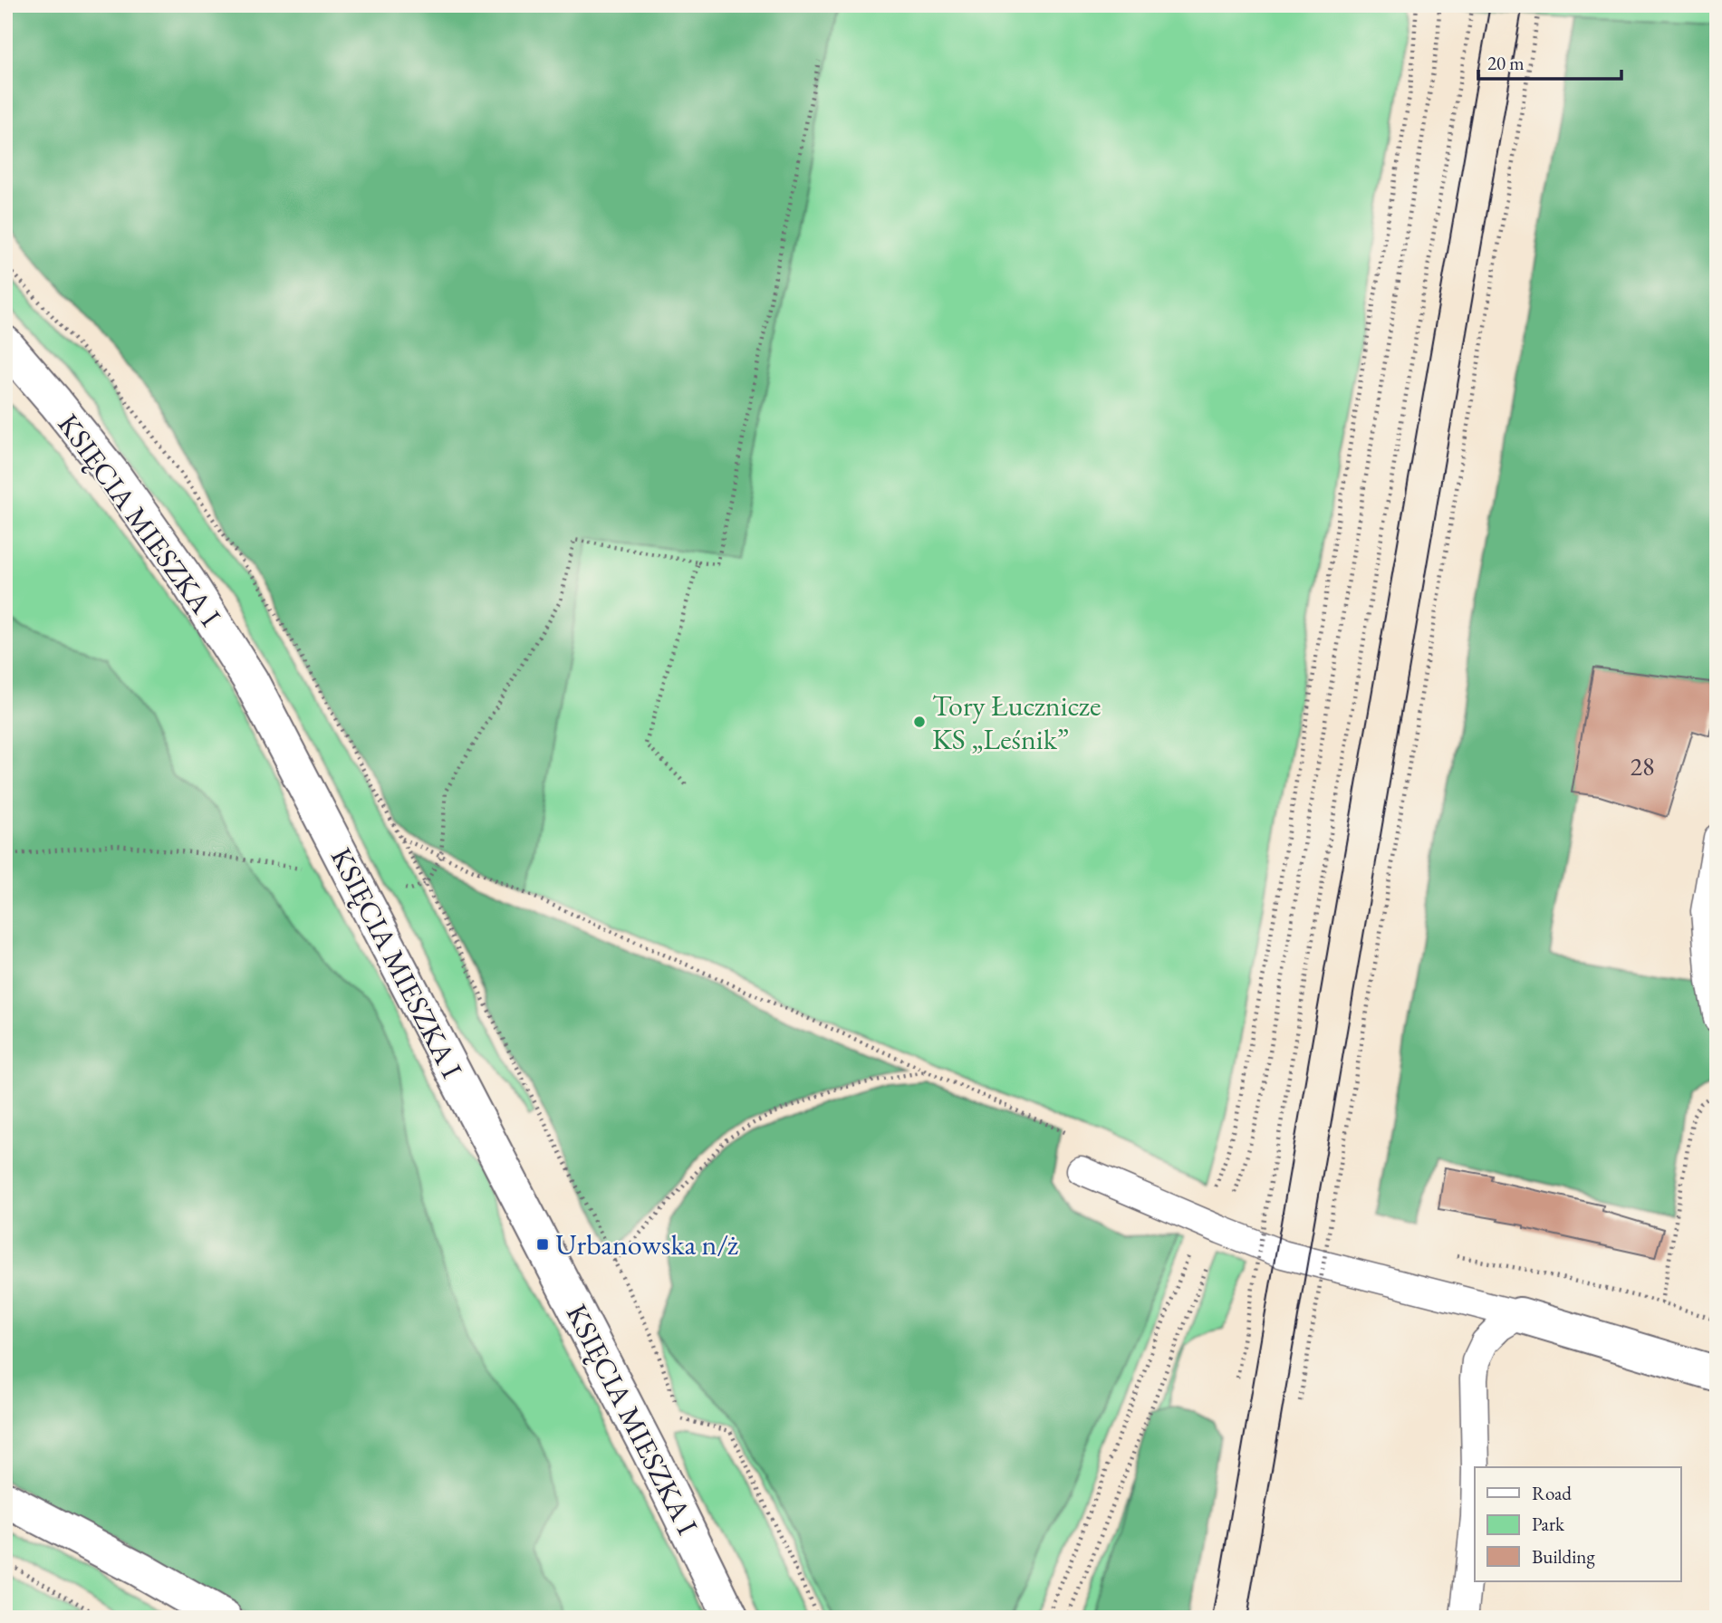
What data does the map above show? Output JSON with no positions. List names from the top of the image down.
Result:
{
  "streets": {
    "street": ["KSIĘCIA MIESZKA I"]
  },
  "places": {
    "other": ["Tory Łucznicze KS „Leśnik”"],
    "transit": ["Urbanowska n/ż"]
  },
  "house_numbers": ["28"],
  "legend": ["Road", "Park", "Building"],
  "scale_bar": "20 m"
}
